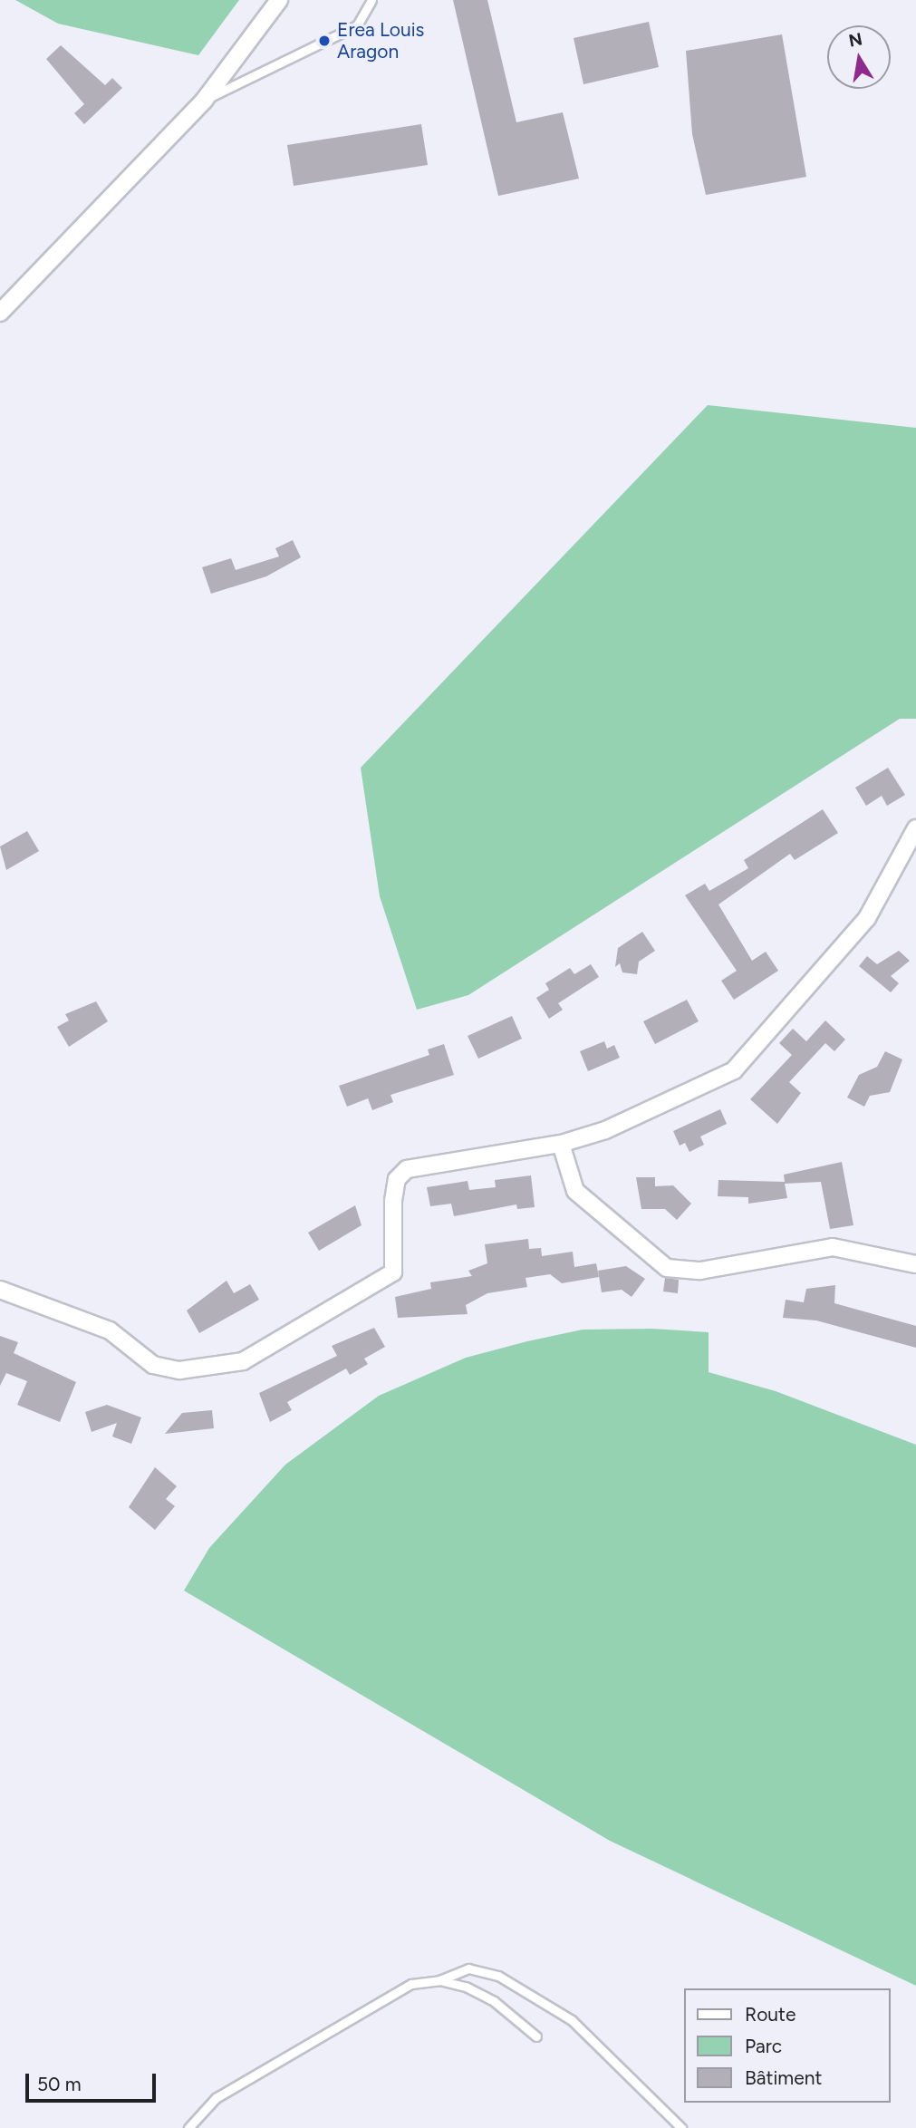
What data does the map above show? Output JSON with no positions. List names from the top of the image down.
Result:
{
  "places": ["Erea Louis Aragon"],
  "legend": ["Route", "Parc", "Bâtiment"],
  "scale_bar": "50 m",
  "north": "top"
}
